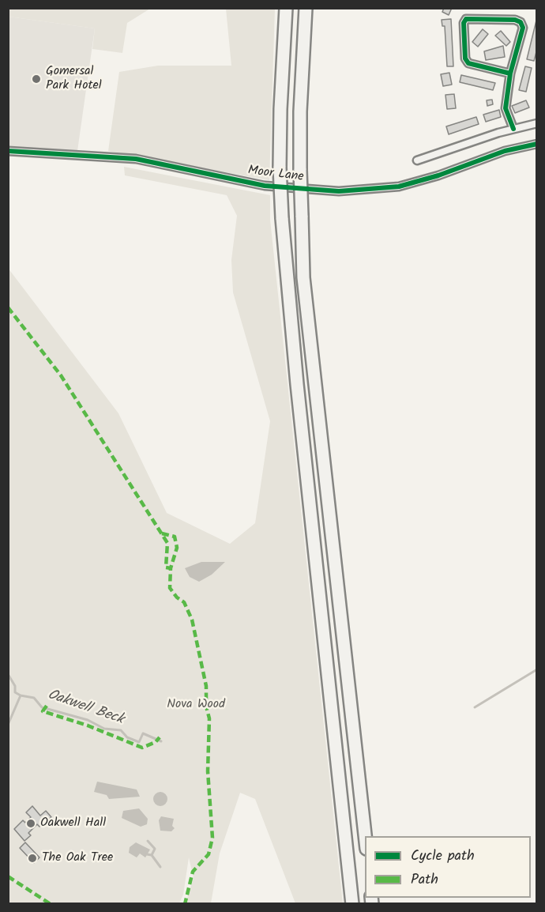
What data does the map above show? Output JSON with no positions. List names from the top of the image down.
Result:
{
  "streets": {
    "street": ["Moor Lane"]
  },
  "water": ["Oakwell Beck"],
  "parks": ["Nova Wood"],
  "places": ["Gomersal Park Hotel", "Oakwell Hall", "The Oak Tree"],
  "legend": ["Cycle path", "Path"]
}
